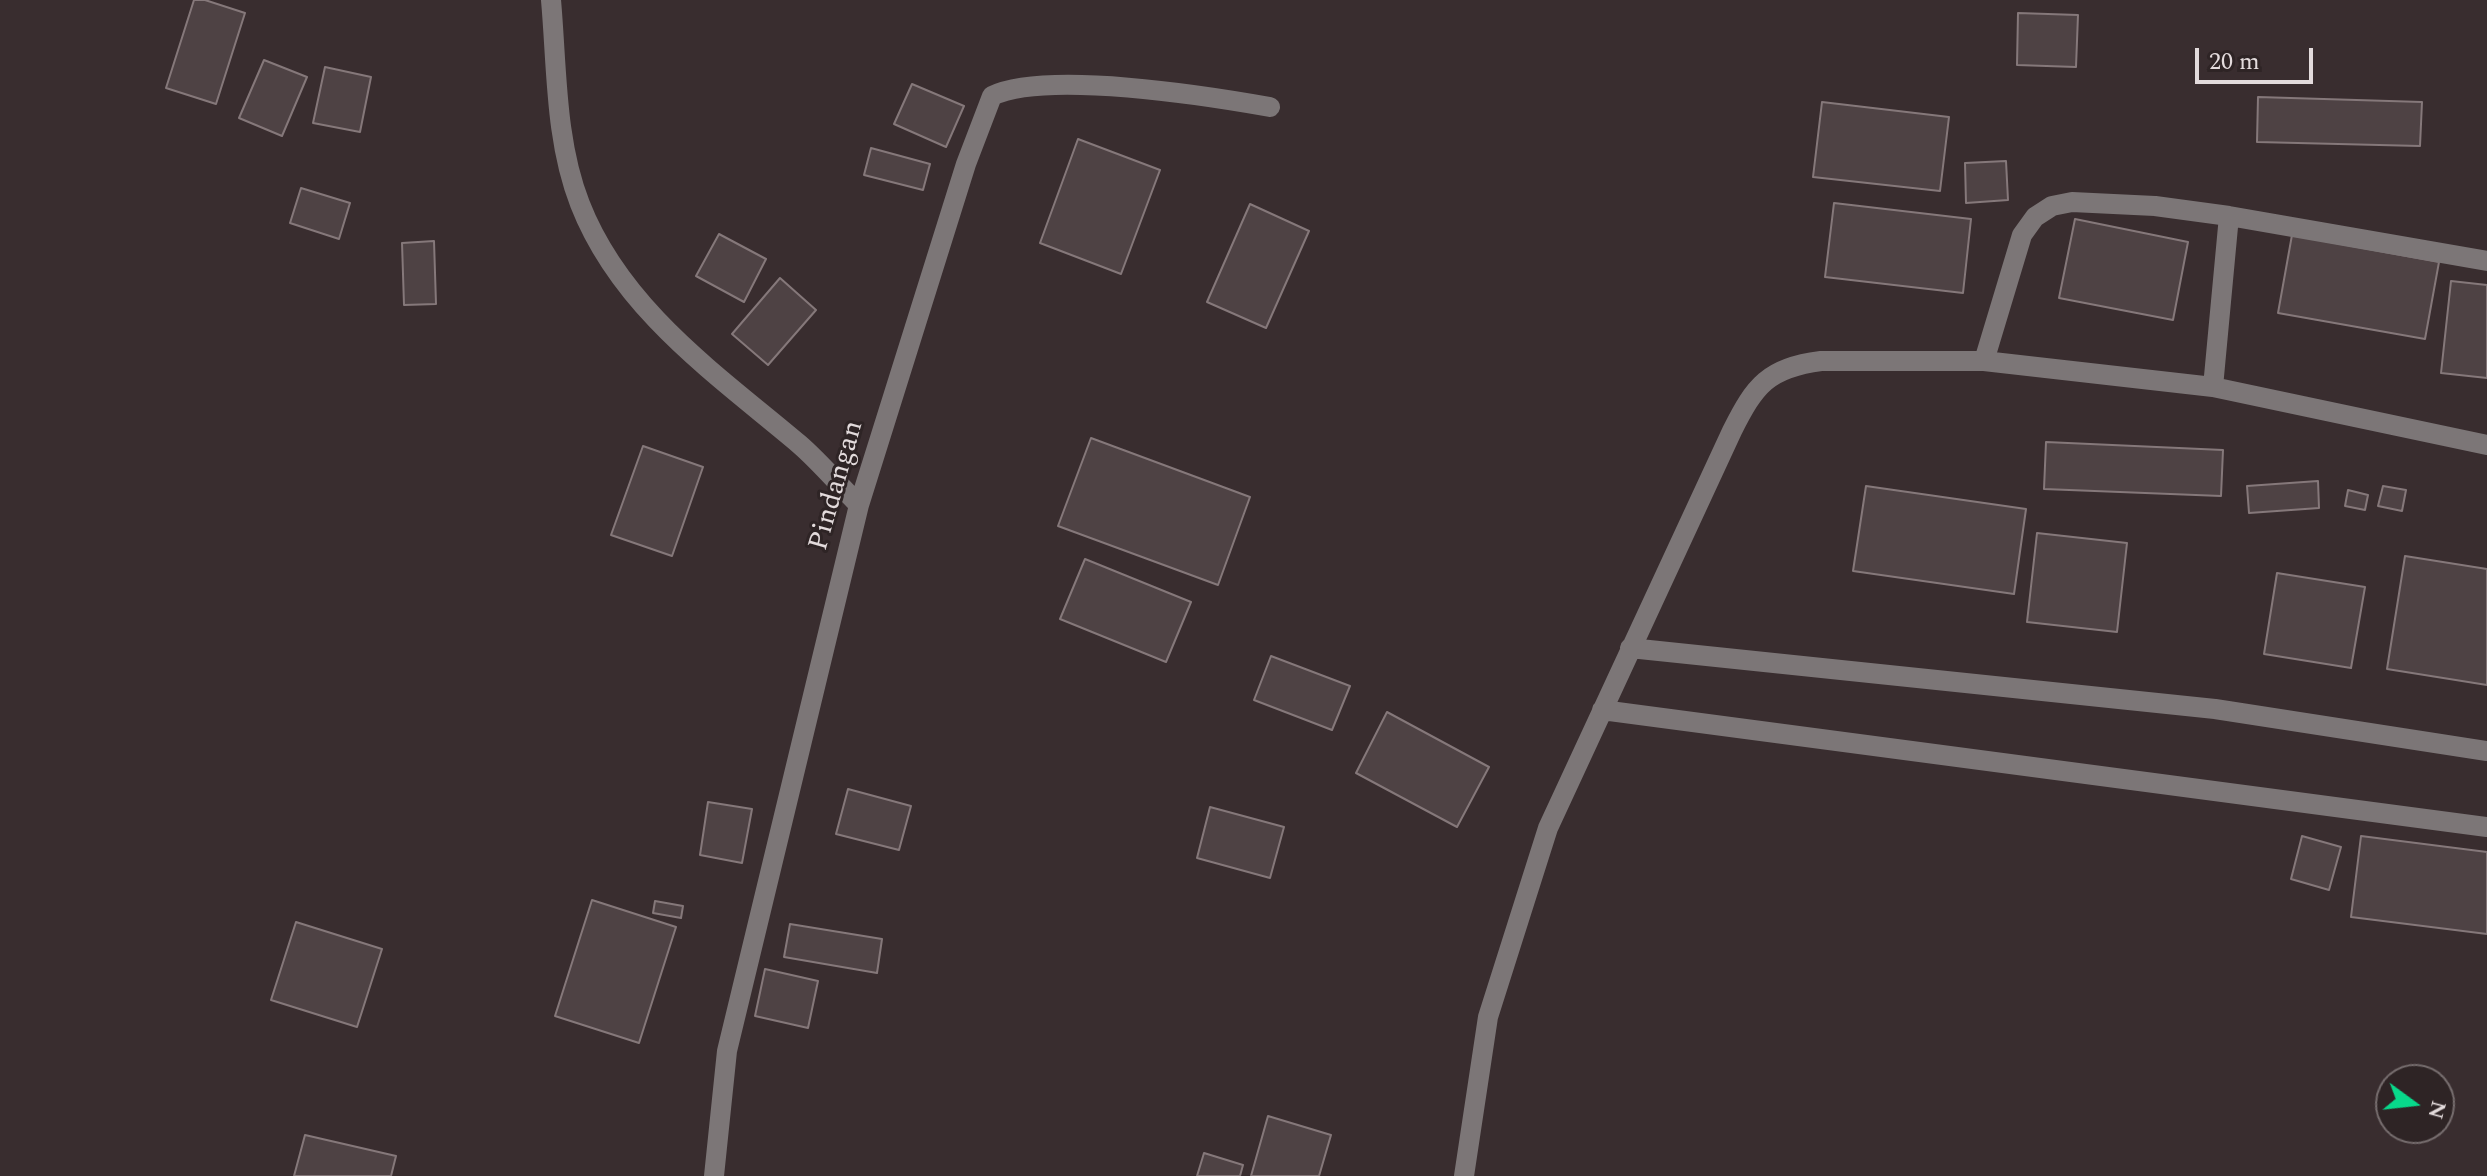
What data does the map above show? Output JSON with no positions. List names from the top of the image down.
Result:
{
  "streets": {
    "street": ["Pindangan"]
  },
  "scale_bar": "20 m",
  "north": "right"
}
